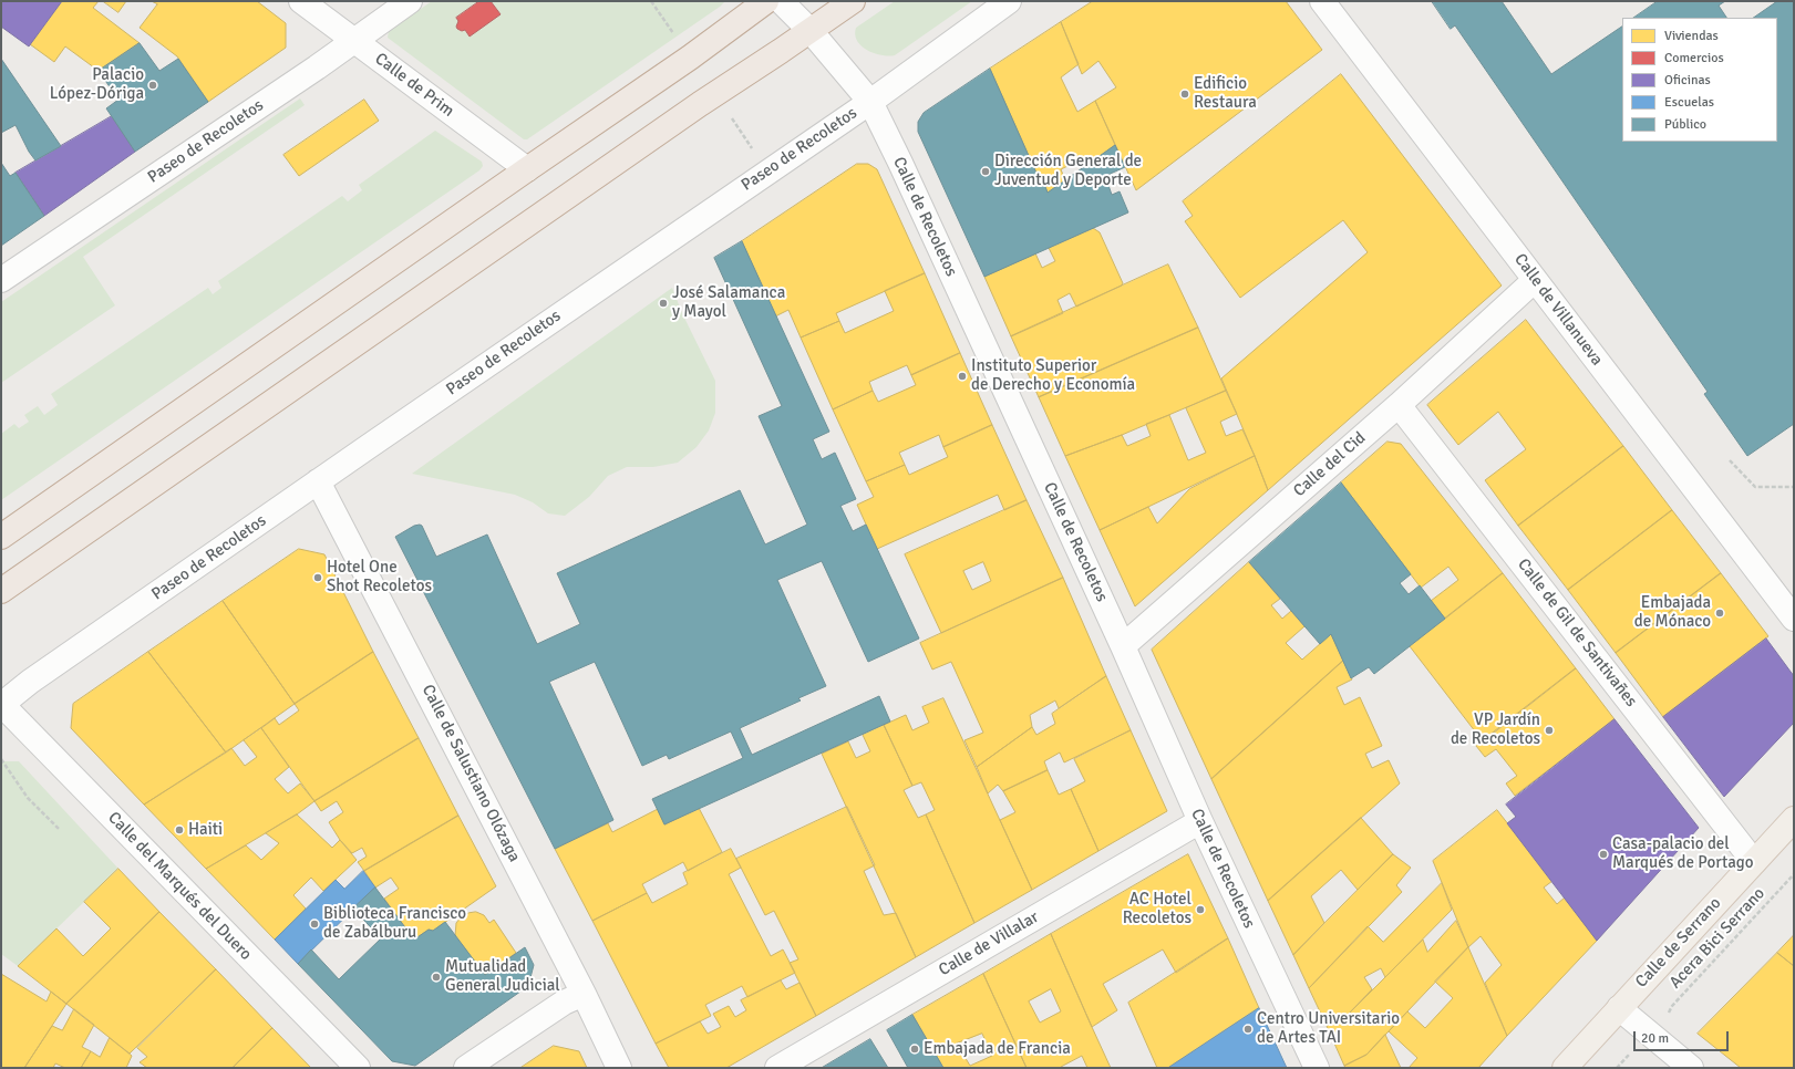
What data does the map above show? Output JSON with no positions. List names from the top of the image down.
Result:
{
  "streets": {
    "main road": ["Calle de Serrano"],
    "street": [
      "Calle de Prim",
      "Paseo de Recoletos",
      "Calle de Recoletos",
      "Calle de Villanueva",
      "Calle del Cid",
      "Calle de Gil de Santivañes",
      "Calle de Salustiano Olózaga",
      "Calle del Marqués del Duero",
      "Calle de Villalar"
    ],
    "path": ["Acera Bici Serrano"]
  },
  "crossings": [
    ["Calle de Prim", "Paseo de Recoletos"],
    ["Paseo de Recoletos", "Calle de Recoletos"],
    ["Paseo de Recoletos", "Calle de Salustiano Olózaga"],
    ["Paseo de Recoletos", "Calle del Marqués del Duero"],
    ["Calle de Recoletos", "Calle del Cid"],
    ["Calle de Recoletos", "Calle de Villalar"],
    ["Calle de Villanueva", "Calle del Cid"],
    ["Calle del Cid", "Calle de Gil de Santivañes"],
    ["Calle de Gil de Santivañes", "Calle de Serrano"]
  ],
  "places": [
    "Palacio López-Dóriga",
    "Edificio Restaura",
    "Dirección General de Juventud y Deporte",
    "José Salamanca y Mayol",
    "Instituto Superior de Derecho y Economía",
    "Hotel One Shot Recoletos",
    "Embajada de Mónaco",
    "VP Jardín de Recoletos",
    "Haiti",
    "Casa-palacio del Marqués de Portago",
    "AC Hotel Recoletos",
    "Biblioteca Francisco de Zabálburu",
    "Mutualidad General Judicial",
    "Centro Universitario de Artes TAI",
    "Embajada de Francia"
  ],
  "legend": [
    "Viviendas",
    "Comercios",
    "Oficinas",
    "Escuelas",
    "Público"
  ],
  "scale_bar": "20 m"
}
